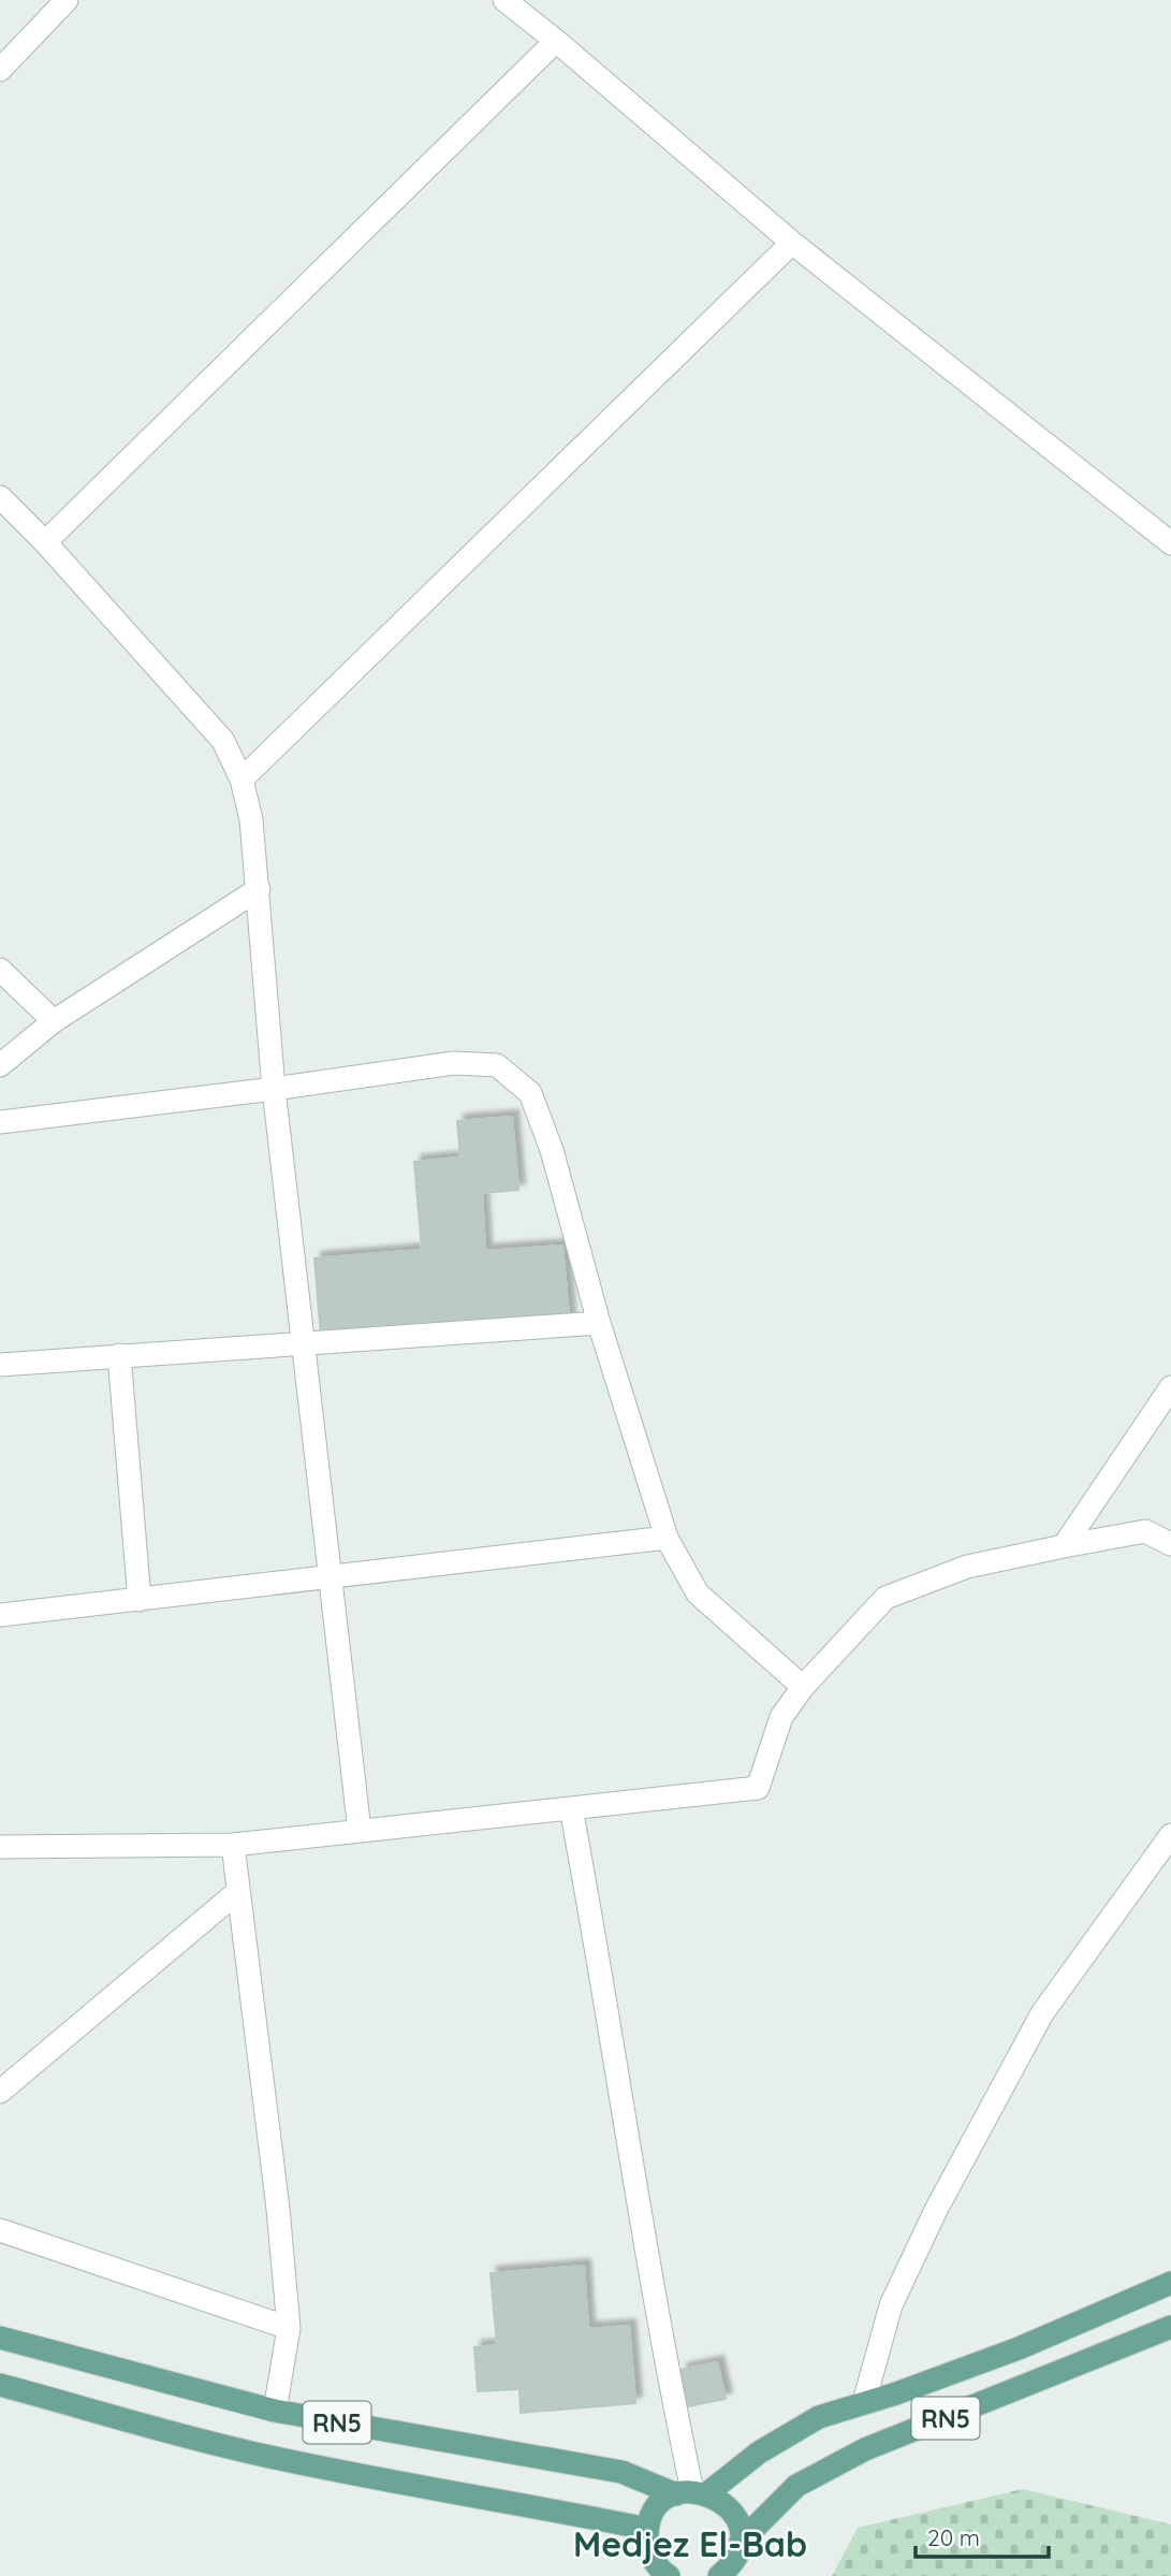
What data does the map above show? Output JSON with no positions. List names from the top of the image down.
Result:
{
  "streets": {
    "main road": ["RN5"]
  },
  "districts": ["Medjez El-Bab"],
  "scale_bar": "20 m"
}
